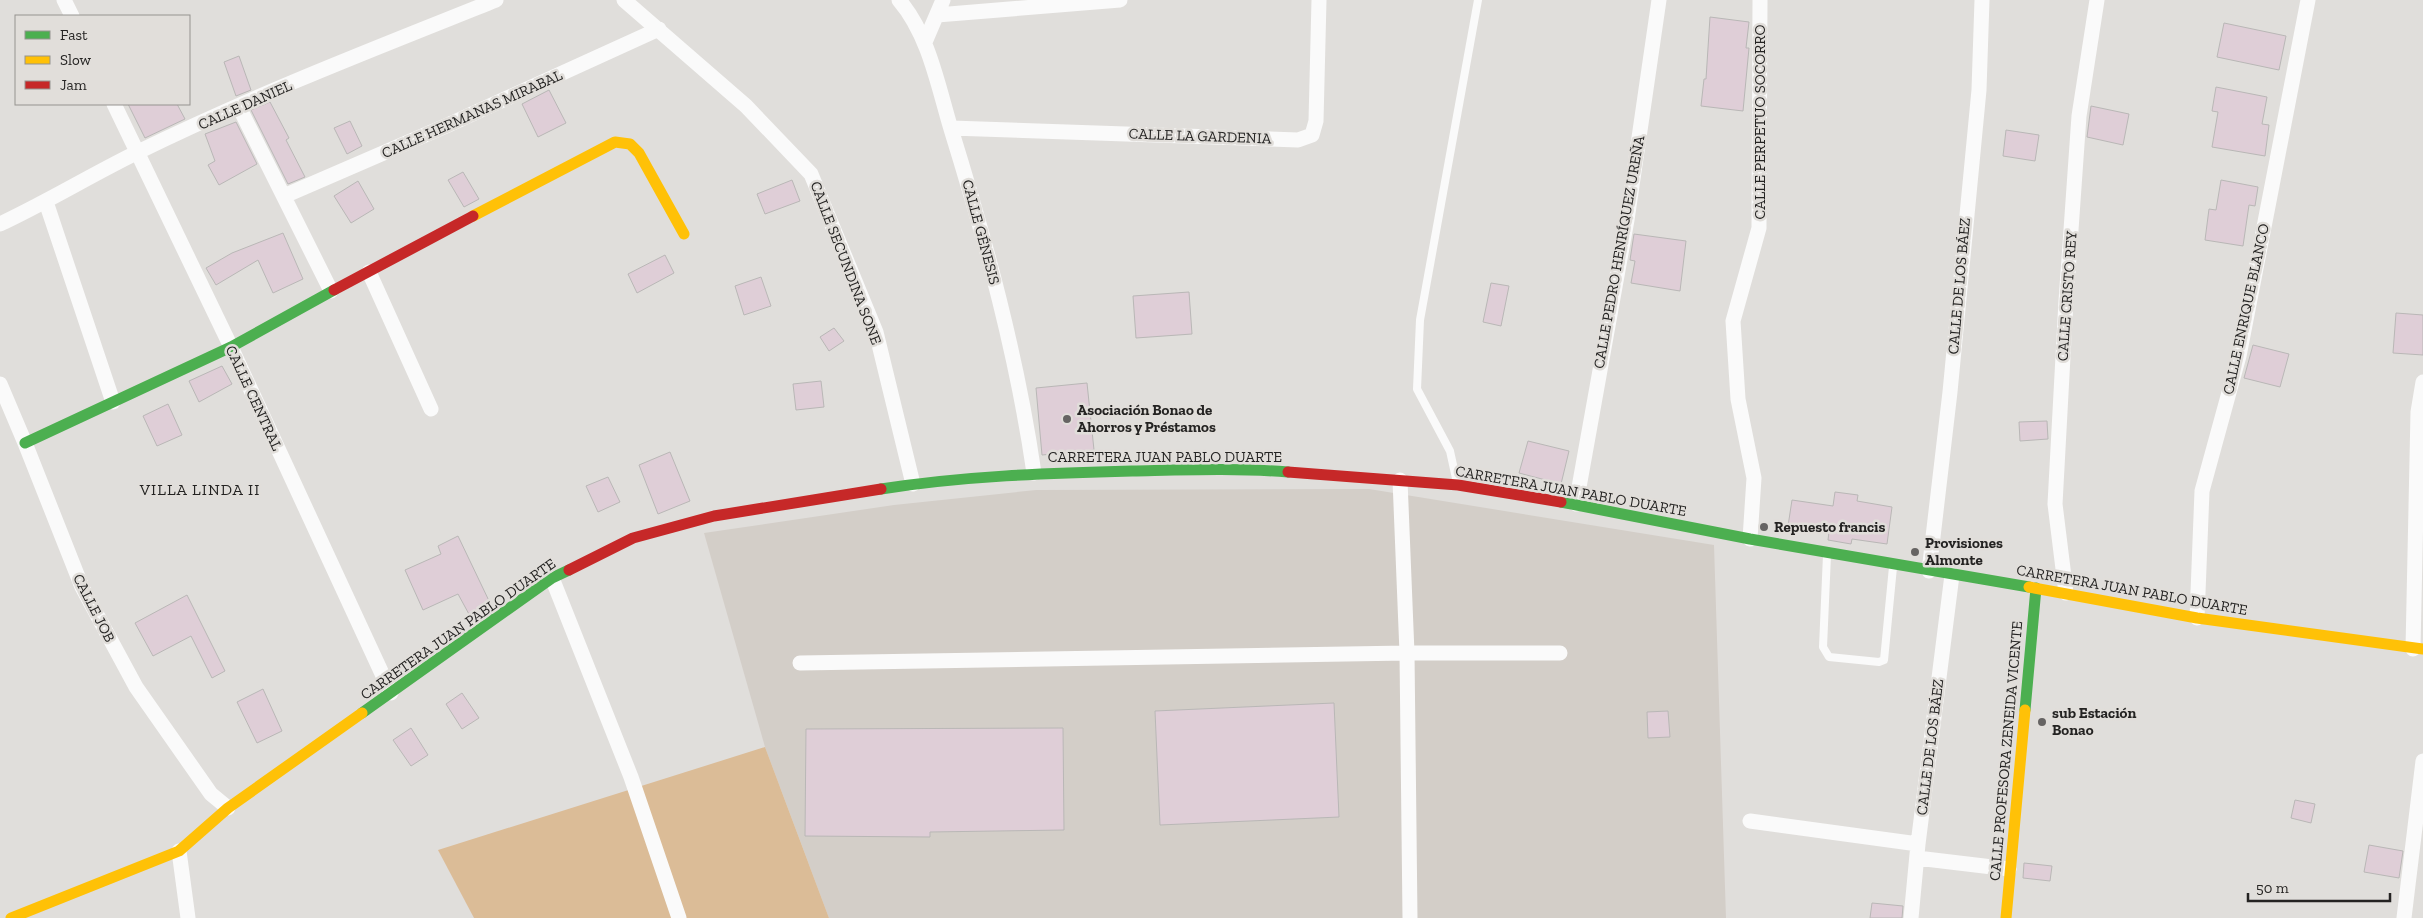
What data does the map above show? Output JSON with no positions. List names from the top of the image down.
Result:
{
  "streets": {
    "main road": ["CARRETERA JUAN PABLO DUARTE", "CALLE PROFESORA ZENEIDA VICENTE"],
    "street": [
      "CALLE DANIEL",
      "CALLE HERMANAS MIRABAL",
      "CALLE PERPETUO SOCORRO",
      "CALLE LA GARDENIA",
      "CALLE GÉNESIS",
      "CALLE PEDRO HENRÍQUEZ UREÑA",
      "CALLE SECUNDINA SONE",
      "CALLE DE LOS BÁEZ",
      "CALLE CRISTO REY",
      "CALLE ENRIQUE BLANCO",
      "CALLE CENTRAL",
      "CALLE JOB"
    ]
  },
  "crossings": [
    ["CALLE DANIEL", "CALLE CENTRAL"],
    ["CALLE HERMANAS MIRABAL", "CALLE SECUNDINA SONE"],
    ["CALLE PERPETUO SOCORRO", "CARRETERA JUAN PABLO DUARTE"],
    ["CALLE LA GARDENIA", "CALLE GÉNESIS"],
    ["CALLE GÉNESIS", "CARRETERA JUAN PABLO DUARTE"],
    ["CALLE PEDRO HENRÍQUEZ UREÑA", "CARRETERA JUAN PABLO DUARTE"],
    ["CALLE SECUNDINA SONE", "CARRETERA JUAN PABLO DUARTE"],
    ["CALLE DE LOS BÁEZ", "CARRETERA JUAN PABLO DUARTE"],
    ["CALLE CRISTO REY", "CARRETERA JUAN PABLO DUARTE"],
    ["CALLE ENRIQUE BLANCO", "CARRETERA JUAN PABLO DUARTE"],
    ["CALLE CENTRAL", "CARRETERA JUAN PABLO DUARTE"],
    ["CARRETERA JUAN PABLO DUARTE", "CALLE JOB"],
    ["CARRETERA JUAN PABLO DUARTE", "CALLE PROFESORA ZENEIDA VICENTE"]
  ],
  "districts": ["VILLA LINDA II"],
  "places": [
    "Asociación Bonao de Ahorros y Préstamos",
    "Repuesto francis",
    "Provisiones Almonte",
    "sub Estación Bonao"
  ],
  "legend": ["Fast", "Slow", "Jam"],
  "scale_bar": "50 m"
}
